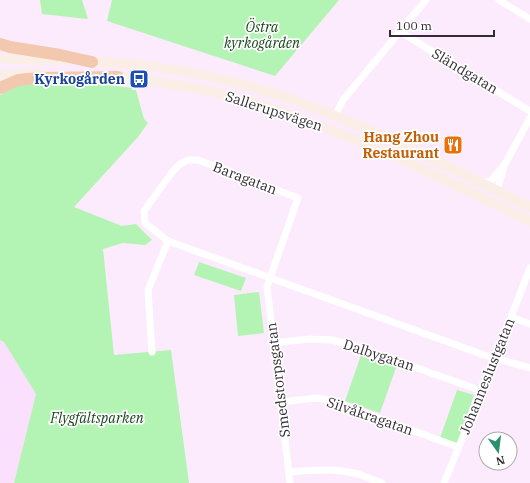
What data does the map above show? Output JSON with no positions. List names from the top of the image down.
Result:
{
  "streets": {
    "main road": ["Sallerupsvägen"],
    "street": [
      "Sländgatan",
      "Baragatan",
      "Dalbygatan",
      "Johanneslustgatan",
      "Smedstorpsgatan",
      "Silvåkragatan"
    ]
  },
  "crossings": [
    ["Baragatan", "Smedstorpsgatan"],
    ["Dalbygatan", "Johanneslustgatan"],
    ["Dalbygatan", "Smedstorpsgatan"],
    ["Johanneslustgatan", "Silvåkragatan"],
    ["Smedstorpsgatan", "Silvåkragatan"]
  ],
  "parks": ["Östra kyrkogården", "Flygfältsparken"],
  "places": {
    "bus stop": ["Kyrkogården"],
    "restaurant": ["Hang Zhou Restaurant"]
  },
  "scale_bar": "100 m",
  "north": "bottom"
}
